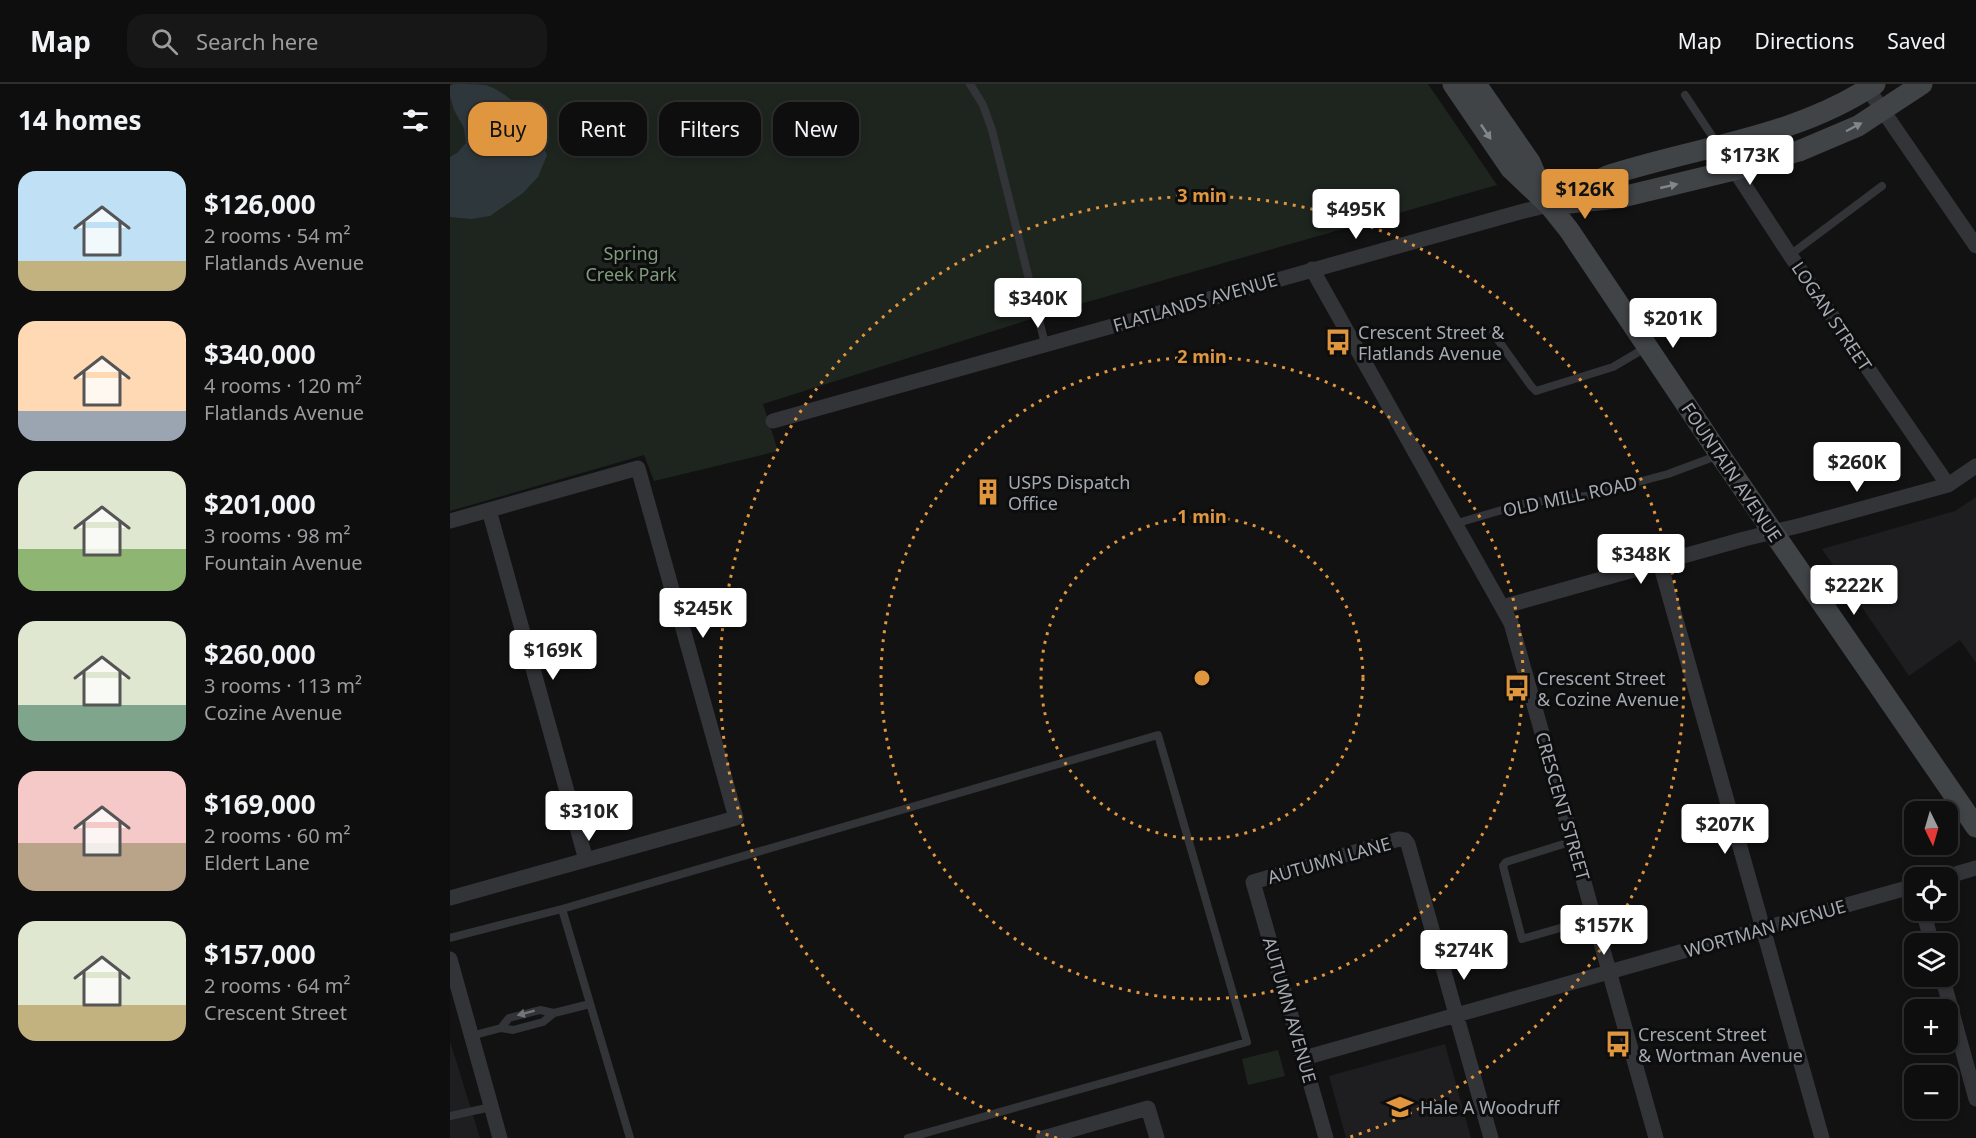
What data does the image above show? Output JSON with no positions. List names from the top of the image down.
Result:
{
  "streets": {
    "main road": ["FLATLANDS AVENUE", "FOUNTAIN AVENUE"],
    "street": [
      "LOGAN STREET",
      "CRESCENT STREET",
      "AUTUMN LANE",
      "WORTMAN AVENUE",
      "AUTUMN AVENUE"
    ],
    "lane": ["OLD MILL ROAD"]
  },
  "crossings": [
    ["FLATLANDS AVENUE", "LOGAN STREET"],
    ["FLATLANDS AVENUE", "FOUNTAIN AVENUE"],
    ["FLATLANDS AVENUE", "CRESCENT STREET"],
    ["FOUNTAIN AVENUE", "OLD MILL ROAD"],
    ["OLD MILL ROAD", "CRESCENT STREET"],
    ["CRESCENT STREET", "WORTMAN AVENUE"],
    ["AUTUMN LANE", "WORTMAN AVENUE"],
    ["AUTUMN LANE", "AUTUMN AVENUE"],
    ["WORTMAN AVENUE", "AUTUMN AVENUE"]
  ],
  "parks": ["Spring Creek Park"],
  "places": {
    "bus stop": ["Crescent Street & Flatlands Avenue", "Crescent Street & Cozine Avenue", "Crescent Street & Wortman Avenue"],
    "building": ["USPS Dispatch Office"],
    "school or university": ["Hale A Woodruff"]
  },
  "north": "bottom",
  "page": {
    "header": "Map",
    "search": "Search here",
    "nav": ["Map", "Directions", "Saved"],
    "heading": "14 homes",
    "chip": [
      "Buy",
      "Rent",
      "Filters",
      "New"
    ],
    "price": [
      "$173K",
      "$126K",
      "$495K",
      "$340K",
      "$201K",
      "$260K",
      "$348K",
      "$222K",
      "$245K",
      "$169K",
      "$310K",
      "$207K",
      "$157K",
      "$274K"
    ],
    "list": [
      {
        "name": "$126,000",
        "note": "2 rooms · 54 m² · Flatlands Avenue"
      },
      {
        "name": "$340,000",
        "note": "4 rooms · 120 m² · Flatlands Avenue"
      },
      {
        "name": "$201,000",
        "note": "3 rooms · 98 m² · Fountain Avenue"
      },
      {
        "name": "$260,000",
        "note": "3 rooms · 113 m² · Cozine Avenue"
      },
      {
        "name": "$169,000",
        "note": "2 rooms · 60 m² · Eldert Lane"
      },
      {
        "name": "$157,000",
        "note": "2 rooms · 64 m² · Crescent Street"
      }
    ],
    "map_buttons": ["+", "−"]
  },
  "rings": ["3 min", "2 min", "1 min"]
}
